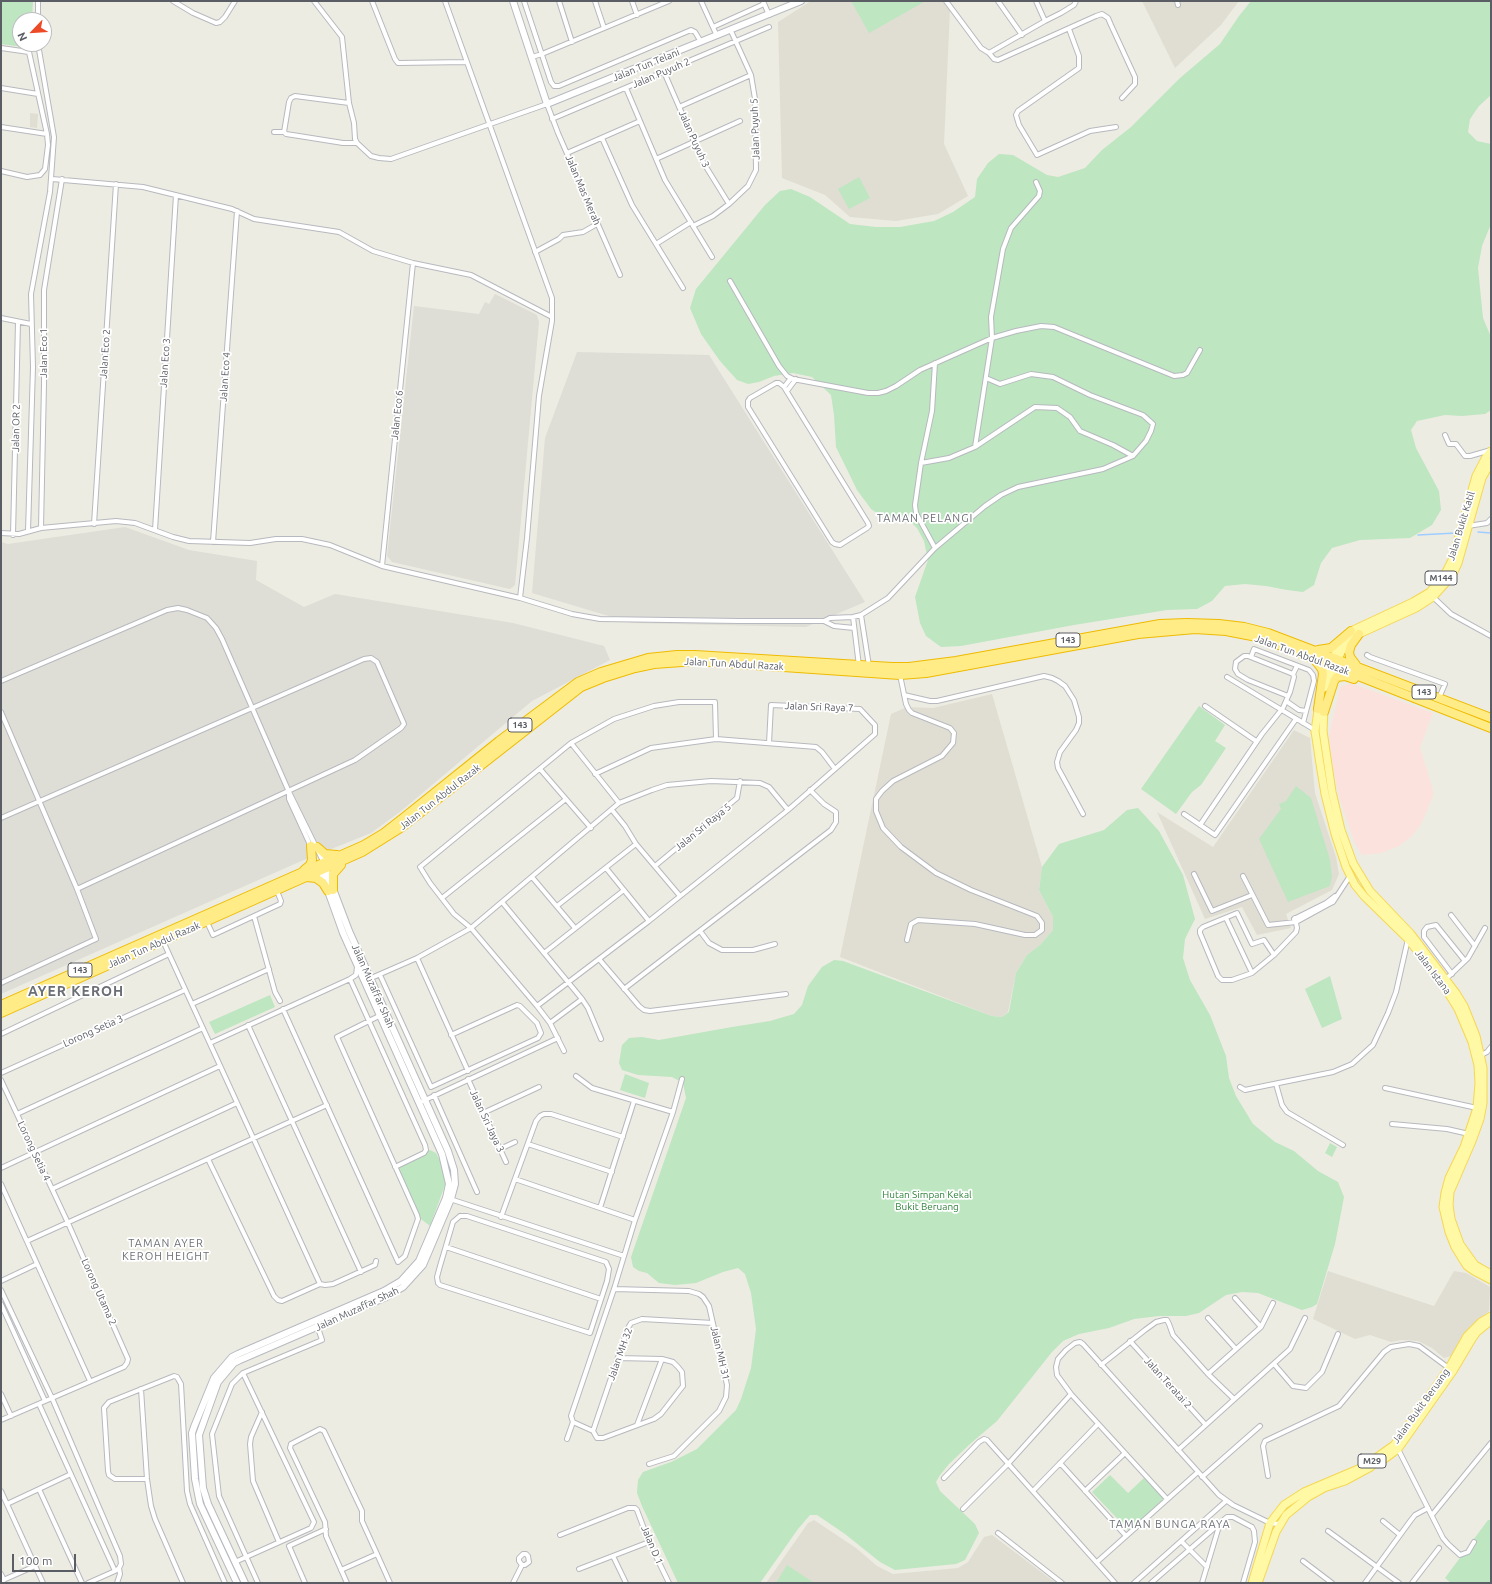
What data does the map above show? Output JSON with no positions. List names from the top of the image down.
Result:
{
  "streets": {
    "highway": ["143", "Jalan Tun Abdul Razak"],
    "main road": [
      "Jalan Tun Telani",
      "Jalan Bukit Katil",
      "M144",
      "Jalan Istana",
      "Jalan Muzaffar Shah",
      "Jalan Bukit Beruang",
      "M29"
    ],
    "street": [
      "Jalan Puyuh 2",
      "Jalan Puyuh 5",
      "Jalan Puyuh 3",
      "Jalan Mas Merah",
      "Jalan Eco 1",
      "Jalan Eco 2",
      "Jalan Eco 3",
      "Jalan Eco 4",
      "Jalan Eco 6",
      "Jalan OR 2",
      "Jalan Sri Raya 7",
      "Jalan Sri Raya 5",
      "Lorong Setia 3",
      "Jalan Sri Jaya 3",
      "Lorong Setia 4",
      "Lorong Utama 2",
      "Jalan MH 31",
      "Jalan MH 32",
      "Jalan Teratai 2",
      "Jalan D 1"
    ]
  },
  "crossings": [
    ["Jalan Tun Telani", "Jalan Puyuh 5"],
    ["Jalan Tun Telani", "Jalan Mas Merah"],
    ["Jalan Puyuh 2", "Jalan Puyuh 5"],
    ["Jalan Puyuh 2", "Jalan Puyuh 3"],
    ["Jalan Puyuh 2", "Jalan Mas Merah"],
    ["Jalan Puyuh 5", "Jalan Puyuh 3"],
    ["Jalan Bukit Katil", "Jalan Tun Abdul Razak"],
    ["Jalan Bukit Katil", "Jalan Istana"],
    ["Jalan Tun Abdul Razak", "Jalan Istana"],
    ["Jalan Tun Abdul Razak", "Jalan Muzaffar Shah"],
    ["Lorong Setia 4", "Lorong Utama 2"],
    ["Jalan MH 31", "Jalan MH 32"]
  ],
  "districts": [
    "TAMAN PELANGI",
    "AYER KEROH",
    "TAMAN AYER KEROH HEIGHT",
    "TAMAN BUNGA RAYA"
  ],
  "parks": ["Hutan Simpan Kekal Bukit Beruang"],
  "scale_bar": "100 m",
  "north": "bottom left"
}
